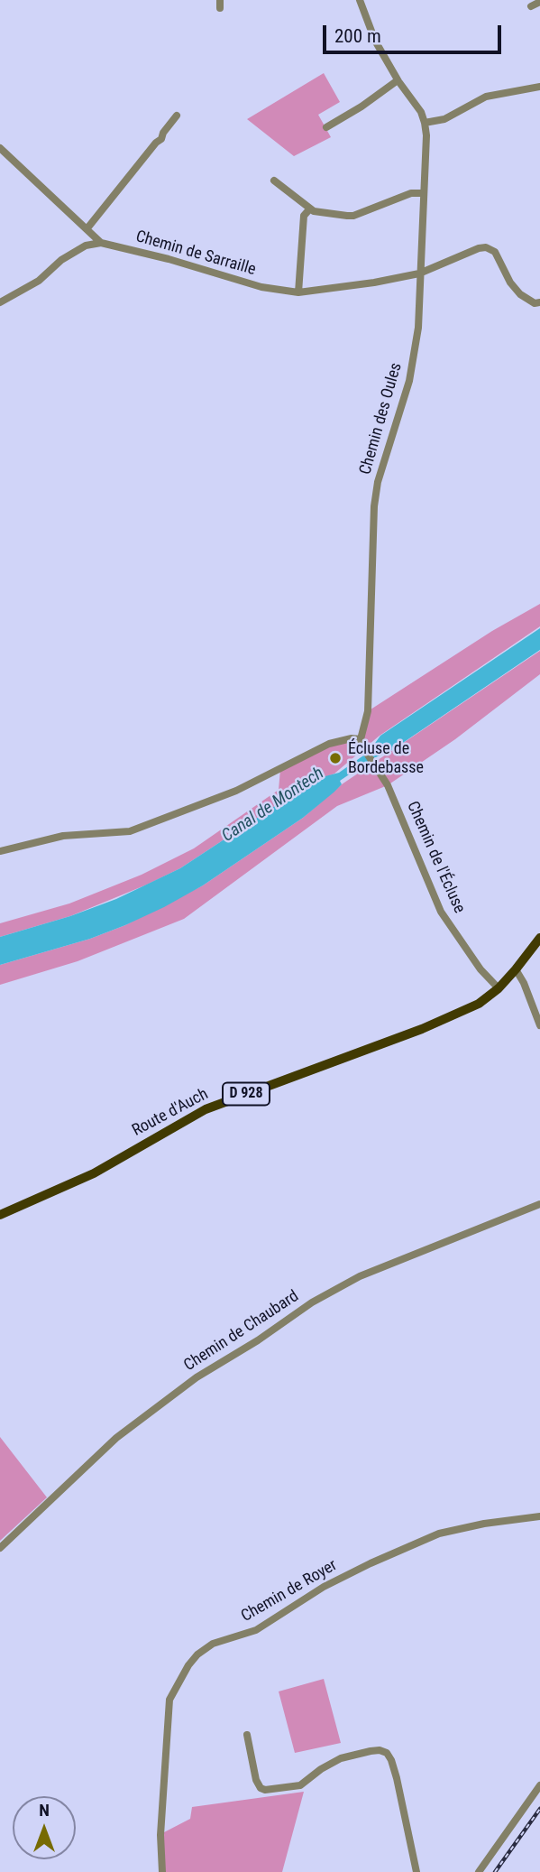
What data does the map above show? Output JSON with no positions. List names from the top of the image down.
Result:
{
  "streets": {
    "main road": ["D 928", "Route d'Auch"],
    "street": [
      "Chemin de Sarraille",
      "Chemin des Oules",
      "Chemin de l'Écluse",
      "Chemin de Chaubard",
      "Chemin de Royer"
    ]
  },
  "crossings": [
    ["Chemin de Sarraille", "Chemin des Oules"],
    ["Chemin des Oules", "Chemin de l'Écluse"],
    ["Chemin de l'Écluse", "D 928"],
    ["Chemin de l'Écluse", "Route d'Auch"],
    ["D 928", "Route d'Auch"]
  ],
  "water": ["Canal de Montech"],
  "places": ["Écluse de Bordebasse"],
  "scale_bar": "200 m",
  "north": "top"
}
